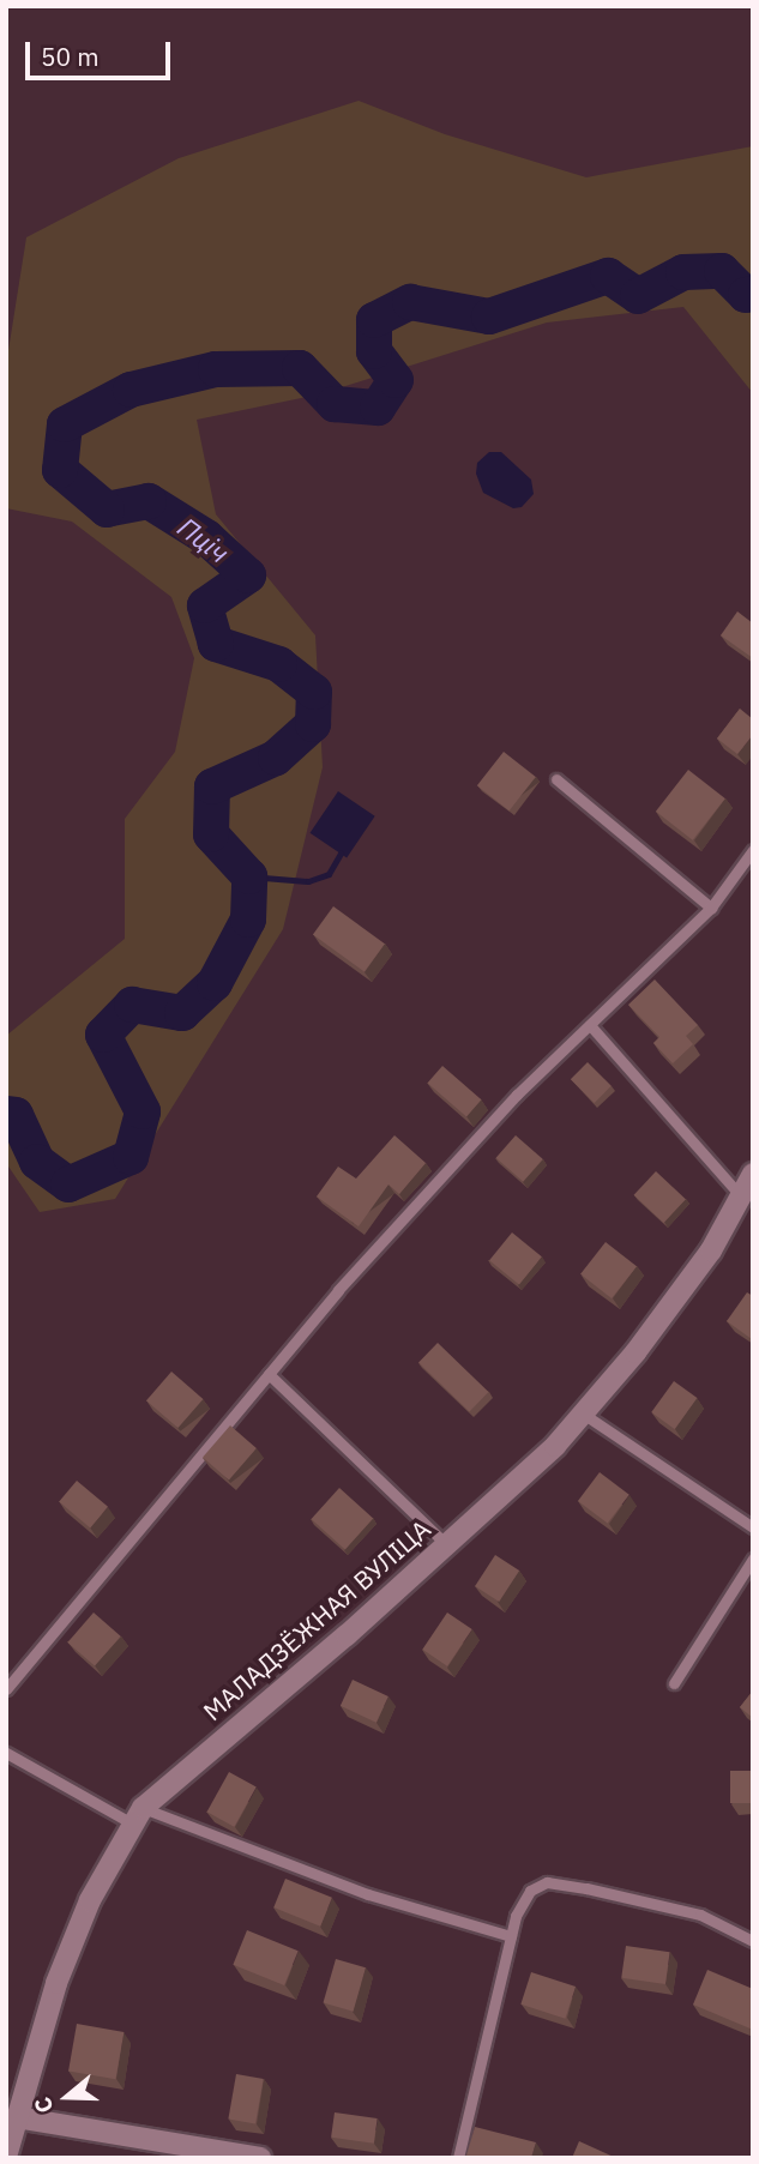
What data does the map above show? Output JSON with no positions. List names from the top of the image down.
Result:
{
  "streets": {
    "street": ["МАЛАДЗЁЖНАЯ ВУЛІЦА"]
  },
  "water": ["Пціч"],
  "scale_bar": "50 m",
  "north": "left"
}
